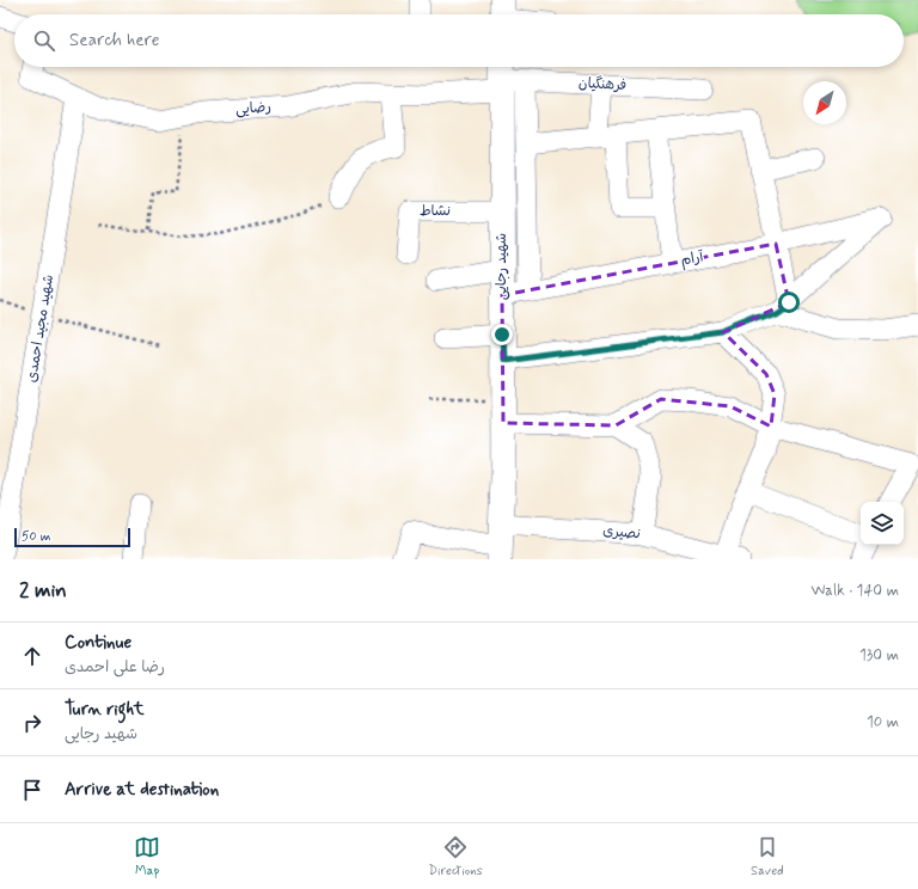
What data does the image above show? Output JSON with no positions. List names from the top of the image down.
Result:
{
  "streets": {
    "main road": ["شهید رجایی"],
    "street": [
      "فرهنگیان",
      "رضایی",
      "نشاط",
      "آرام",
      "شهید مجید احمدی",
      "نصیری"
    ]
  },
  "crossings": [
    ["فرهنگیان", "رضایی"],
    ["فرهنگیان", "شهید رجایی"],
    ["رضایی", "شهید رجایی"],
    ["رضایی", "شهید مجید احمدی"],
    ["نشاط", "شهید رجایی"],
    ["آرام", "شهید رجایی"],
    ["شهید رجایی", "نصیری"]
  ],
  "scale_bar": "50 m",
  "north": "bottom left",
  "page": {
    "search": "Search here",
    "scale": "50 m",
    "heading": ["2 min", "Walk · 140 m"],
    "list": [
      ["Continue", "رضا علی احمدی", "130 m"],
      ["Turn right", "شهید رجایی", "10 m"],
      "Arrive at destination"
    ],
    "nav": ["Map", "Directions", "Saved"]
  }
}
